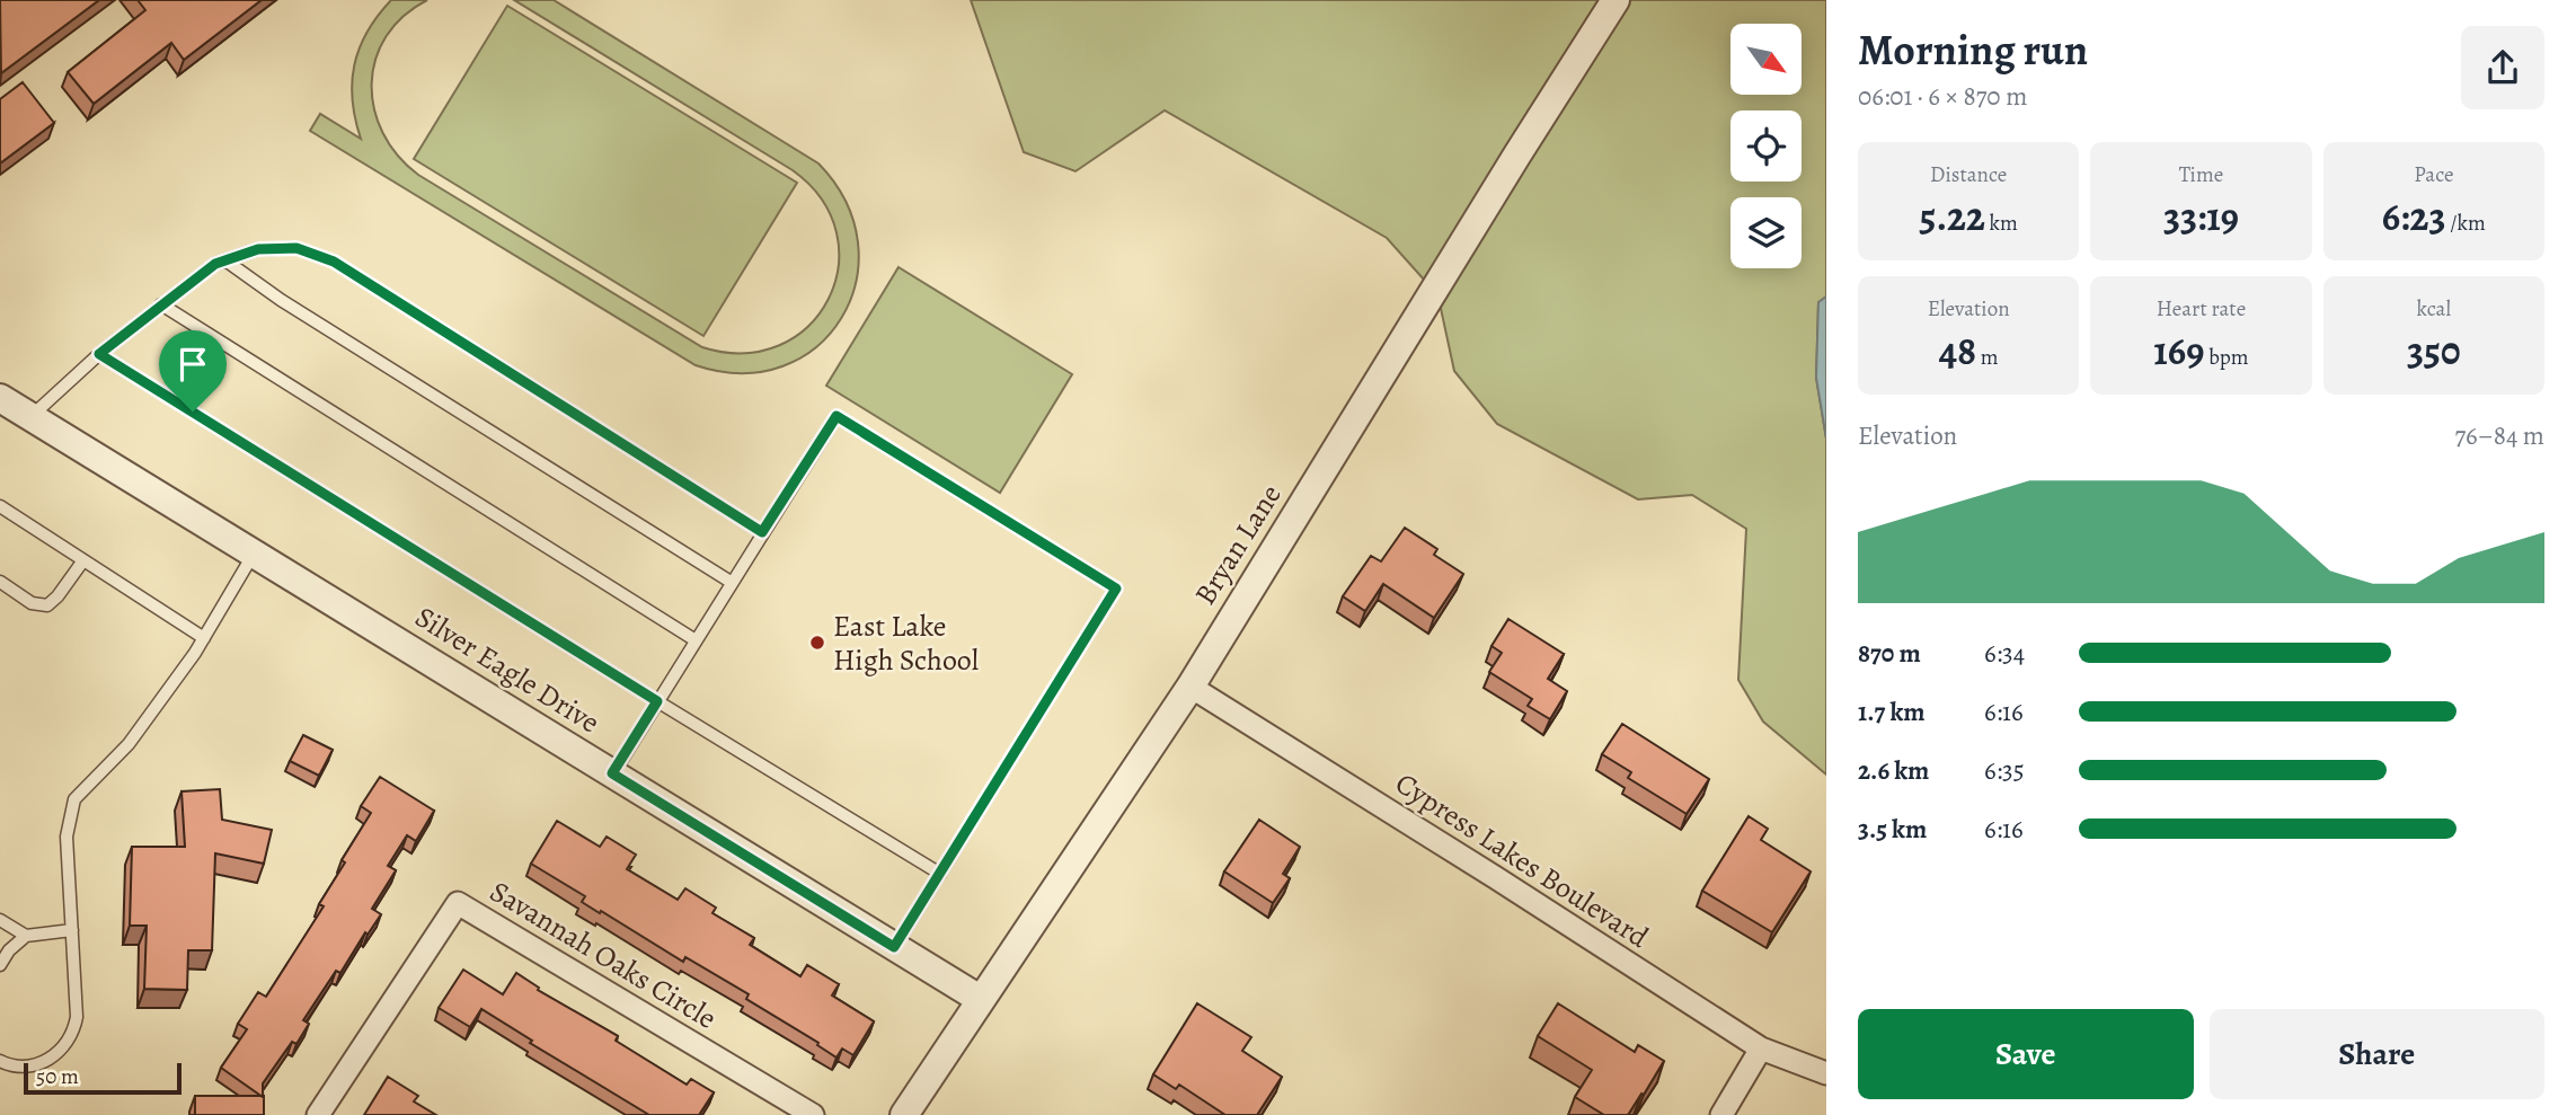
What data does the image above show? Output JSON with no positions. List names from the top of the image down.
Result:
{
  "streets": {
    "street": [
      "Bryan Lane",
      "Silver Eagle Drive",
      "Cypress Lakes Boulevard",
      "Savannah Oaks Circle"
    ]
  },
  "crossings": [
    ["Bryan Lane", "Silver Eagle Drive"],
    ["Bryan Lane", "Cypress Lakes Boulevard"]
  ],
  "places": ["East Lake High School"],
  "scale_bar": "50 m",
  "north": "bottom right",
  "page": {
    "heading": ["Morning run", "06:01 · 6 × 870 m"],
    "stats": [
      ["Distance", "5.22 km"],
      ["Time", "33:19"],
      ["Pace", "6:23 /km"],
      ["Elevation", "48 m"],
      ["Heart rate", "169 bpm"],
      ["kcal", "350"]
    ],
    "chart": ["Elevation", "76–84 m"],
    "list": [
      {
        "name": "870 m",
        "note": "6:34"
      },
      {
        "name": "1.7 km",
        "note": "6:16"
      },
      {
        "name": "2.6 km",
        "note": "6:35"
      },
      {
        "name": "3.5 km",
        "note": "6:16"
      }
    ],
    "buttons": ["Save", "Share"],
    "scale": "50 m"
  }
}
